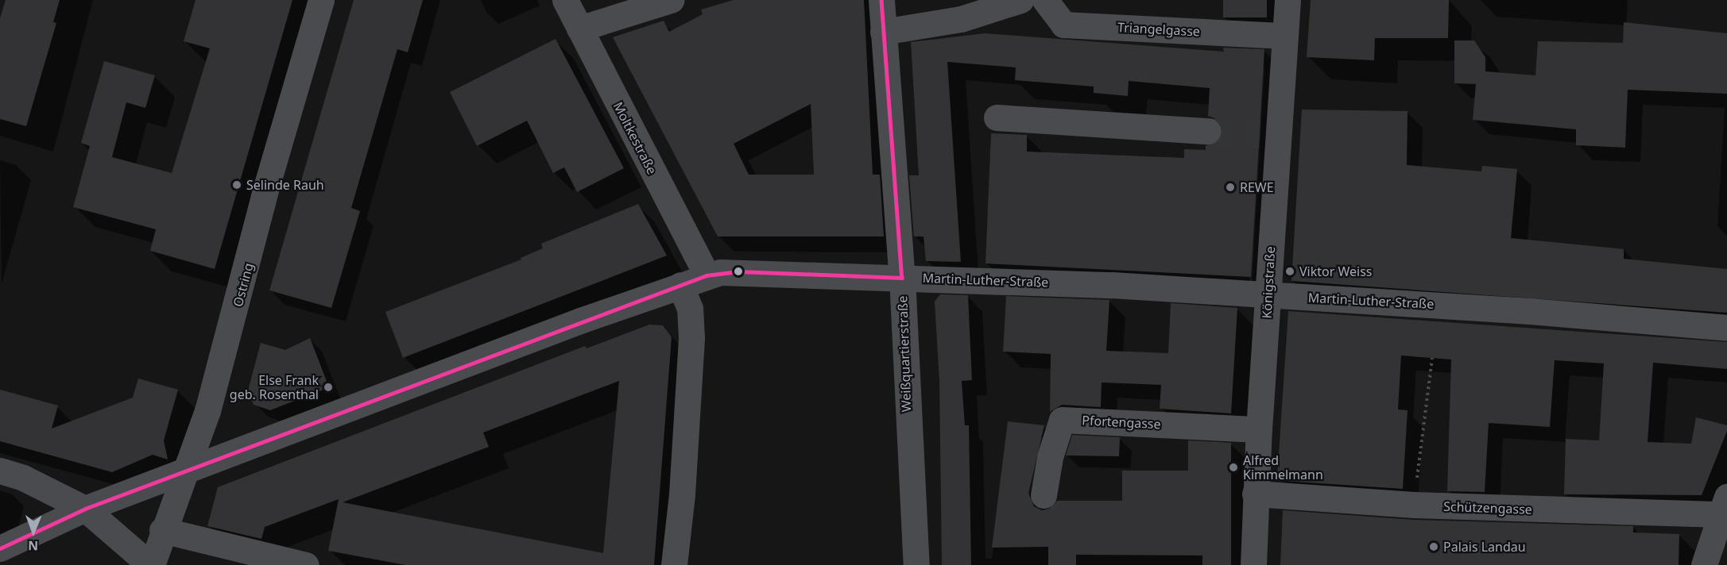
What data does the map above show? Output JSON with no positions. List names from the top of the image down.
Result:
{
  "streets": {
    "street": [
      "Triangelgasse",
      "Moltkestraße",
      "Martin-Luther-Straße",
      "Königstraße",
      "Ostring",
      "Weißquartierstraße",
      "Pfortengasse",
      "Schützengasse"
    ]
  },
  "crossings": [
    ["Triangelgasse", "Königstraße"],
    ["Moltkestraße", "Martin-Luther-Straße"],
    ["Martin-Luther-Straße", "Königstraße"],
    ["Martin-Luther-Straße", "Ostring"],
    ["Martin-Luther-Straße", "Weißquartierstraße"],
    ["Königstraße", "Pfortengasse"],
    ["Königstraße", "Schützengasse"]
  ],
  "places": [
    "Selinde Rauh",
    "REWE",
    "Viktor Weiss",
    "Else Frank geb. Rosenthal",
    "Alfred Kimmelmann",
    "Palais Landau"
  ],
  "north": "bottom"
}
